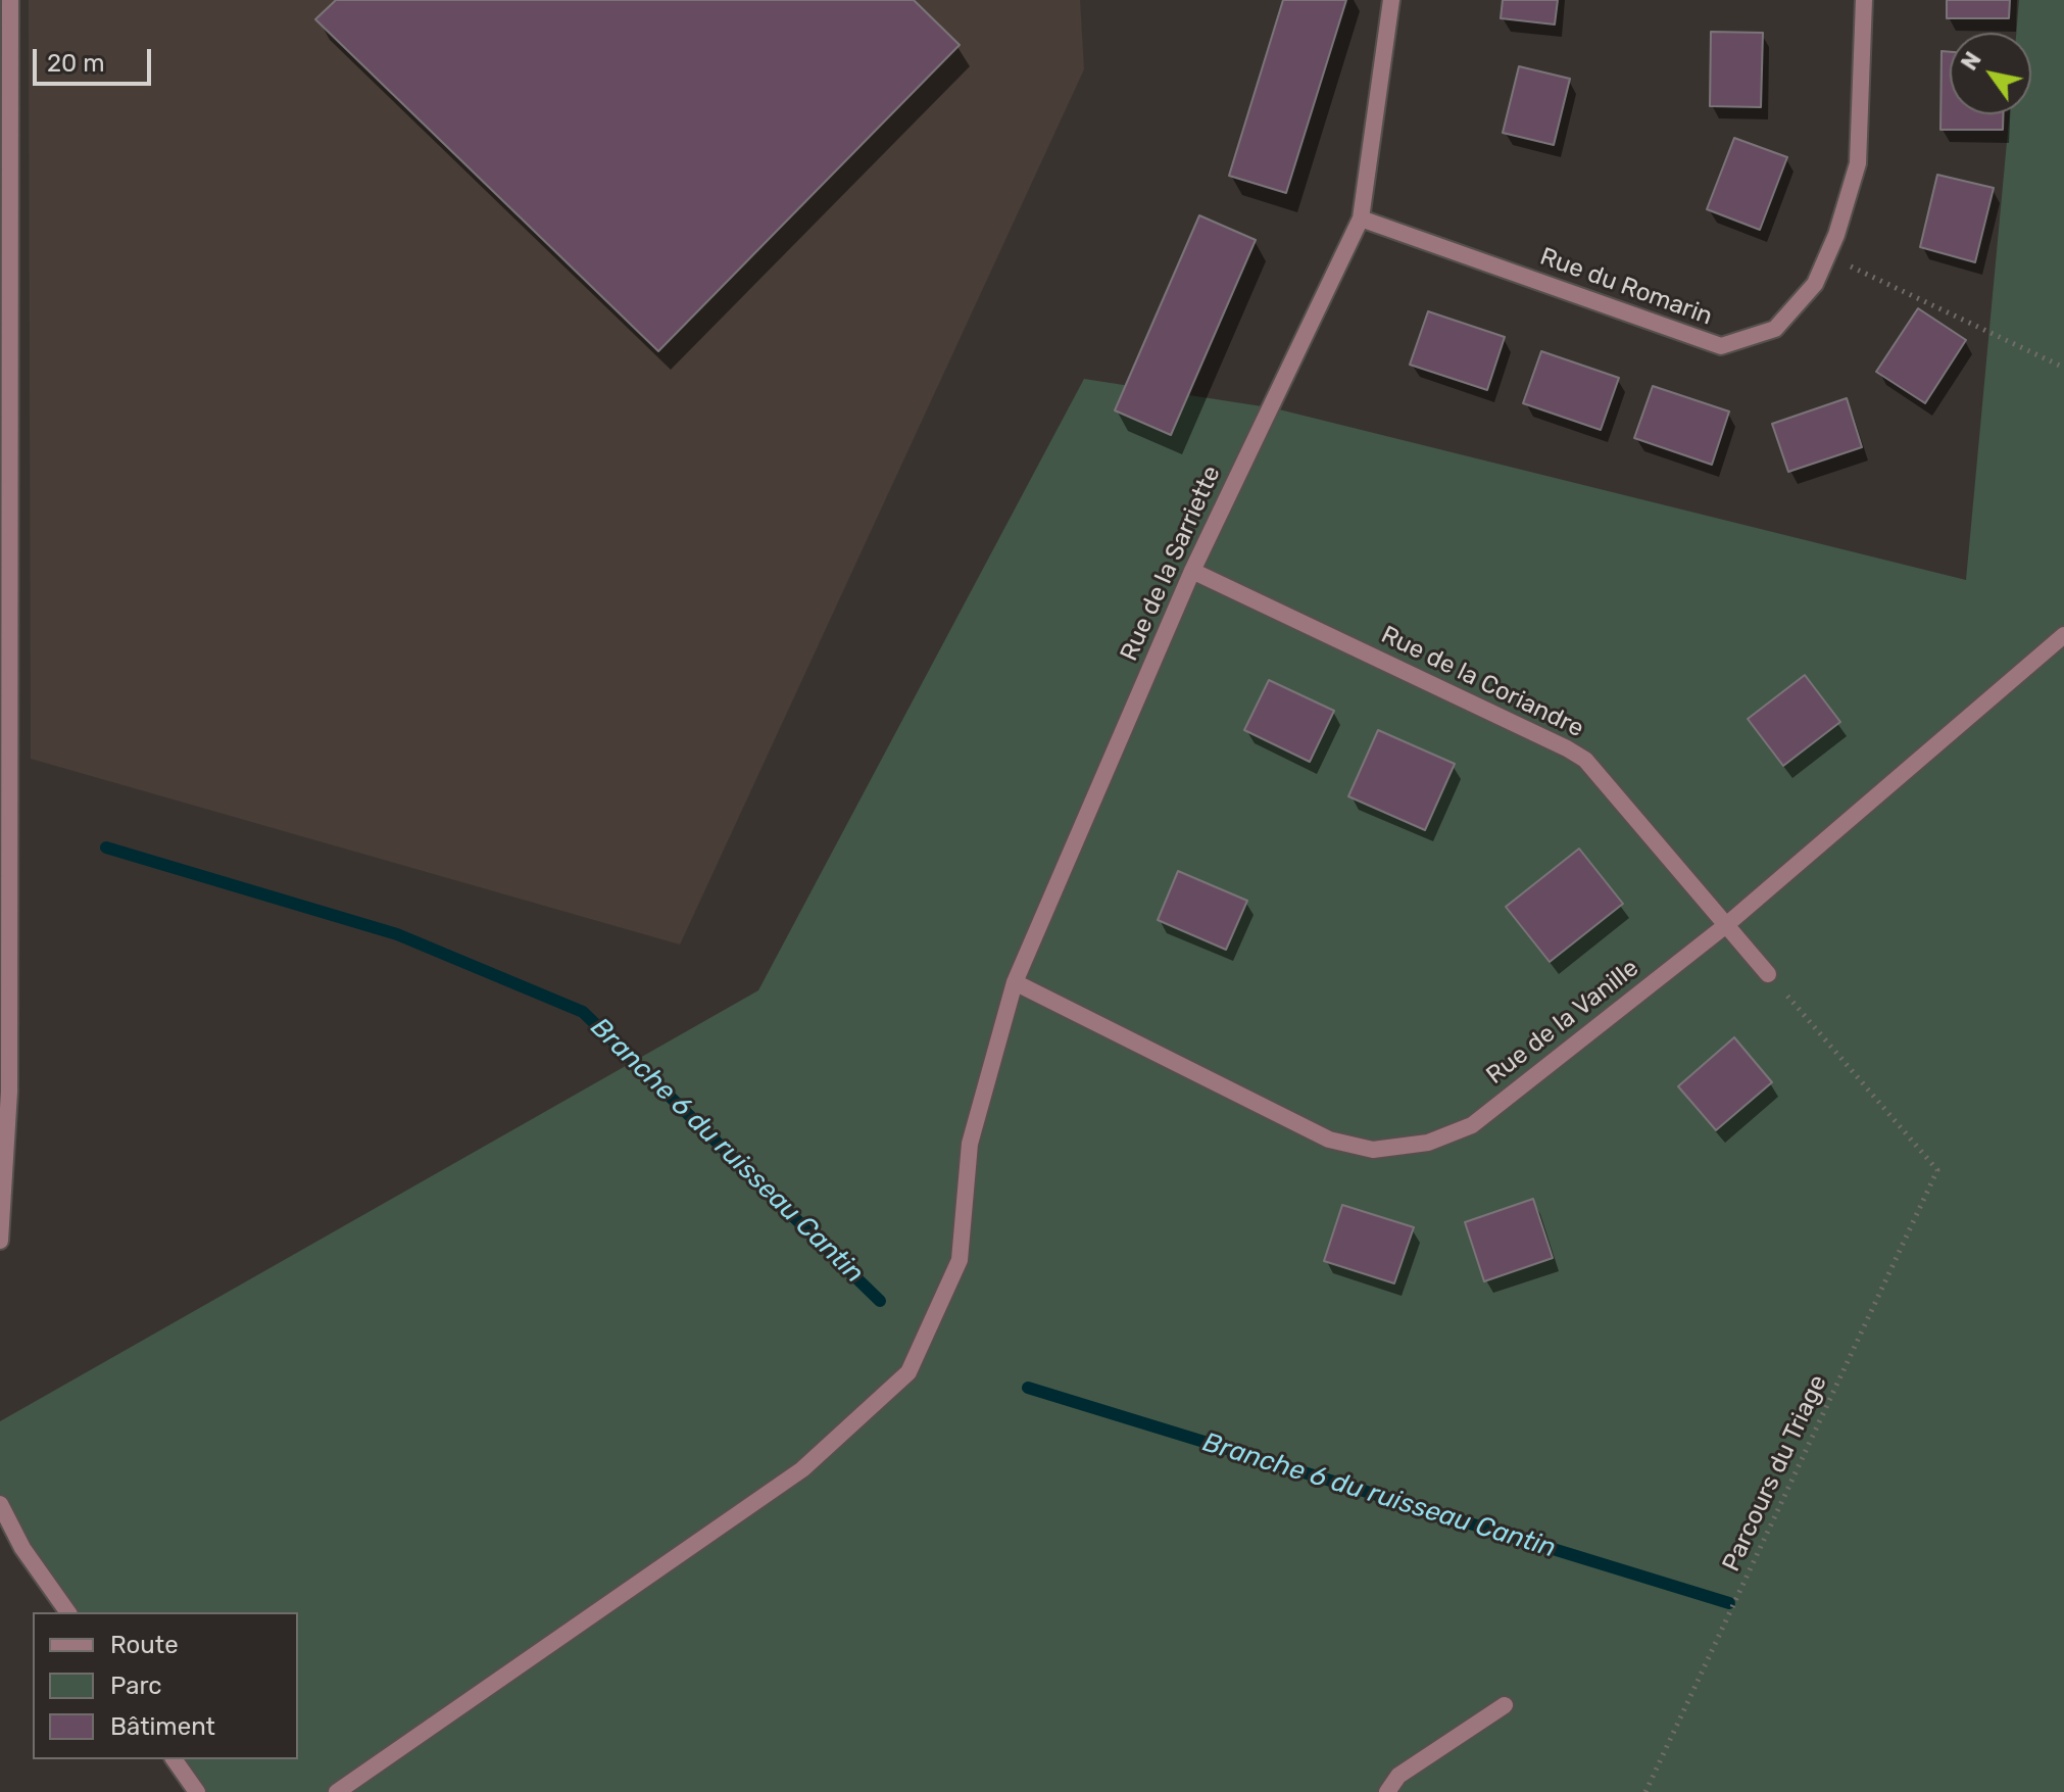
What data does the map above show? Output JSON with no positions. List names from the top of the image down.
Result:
{
  "streets": {
    "street": [
      "Rue du Romarin",
      "Rue de la Sarriette",
      "Rue de la Coriandre",
      "Rue de la Vanille"
    ],
    "path": ["Parcours du Triage"]
  },
  "crossings": [
    ["Rue du Romarin", "Rue de la Sarriette"],
    ["Rue de la Sarriette", "Rue de la Coriandre"],
    ["Rue de la Sarriette", "Rue de la Vanille"],
    ["Rue de la Coriandre", "Rue de la Vanille"],
    ["Rue de la Coriandre", "Parcours du Triage"]
  ],
  "water": ["Branche 6 du ruisseau Cantin"],
  "legend": ["Route", "Parc", "Bâtiment"],
  "scale_bar": "20 m",
  "north": "top left"
}
